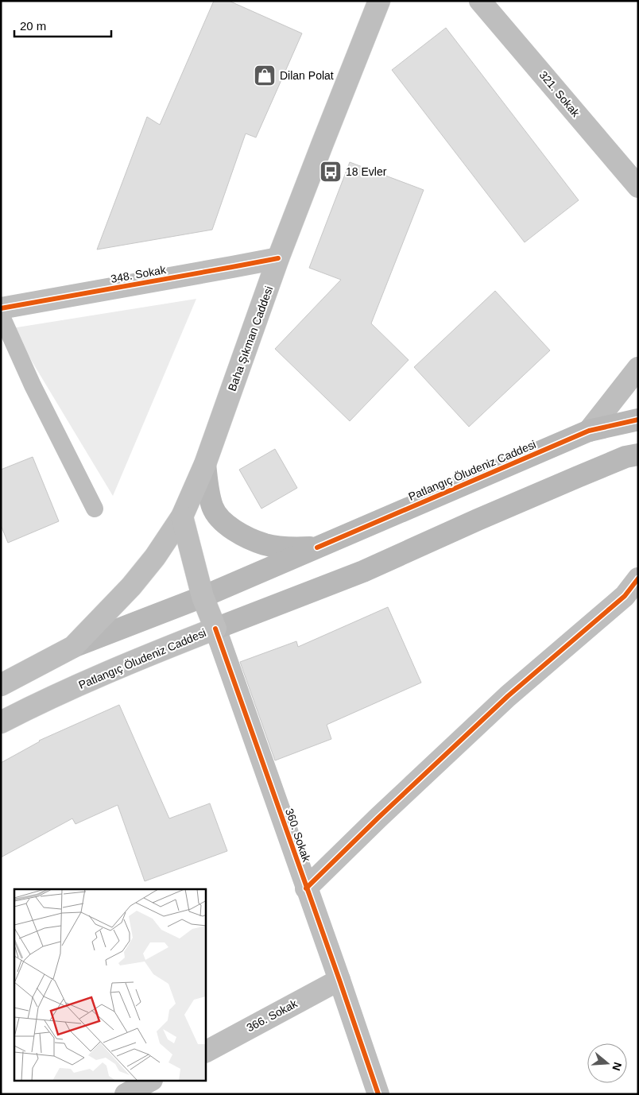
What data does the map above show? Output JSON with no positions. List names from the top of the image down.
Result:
{
  "streets": {
    "main road": ["Patlangıç Öludeniz Caddesi"],
    "street": [
      "321. Sokak",
      "348. Sokak",
      "Baha Şıkman Caddesi",
      "360. Sokak",
      "366. Sokak"
    ]
  },
  "crossings": [
    ["348. Sokak", "Baha Şıkman Caddesi"],
    ["Baha Şıkman Caddesi", "Patlangıç Öludeniz Caddesi"],
    ["Baha Şıkman Caddesi", "360. Sokak"],
    ["Patlangıç Öludeniz Caddesi", "360. Sokak"],
    ["360. Sokak", "366. Sokak"]
  ],
  "places": {
    "shop": ["Dilan Polat"],
    "bus stop": ["18 Evler"]
  },
  "scale_bar": "20 m",
  "north": "right"
}
